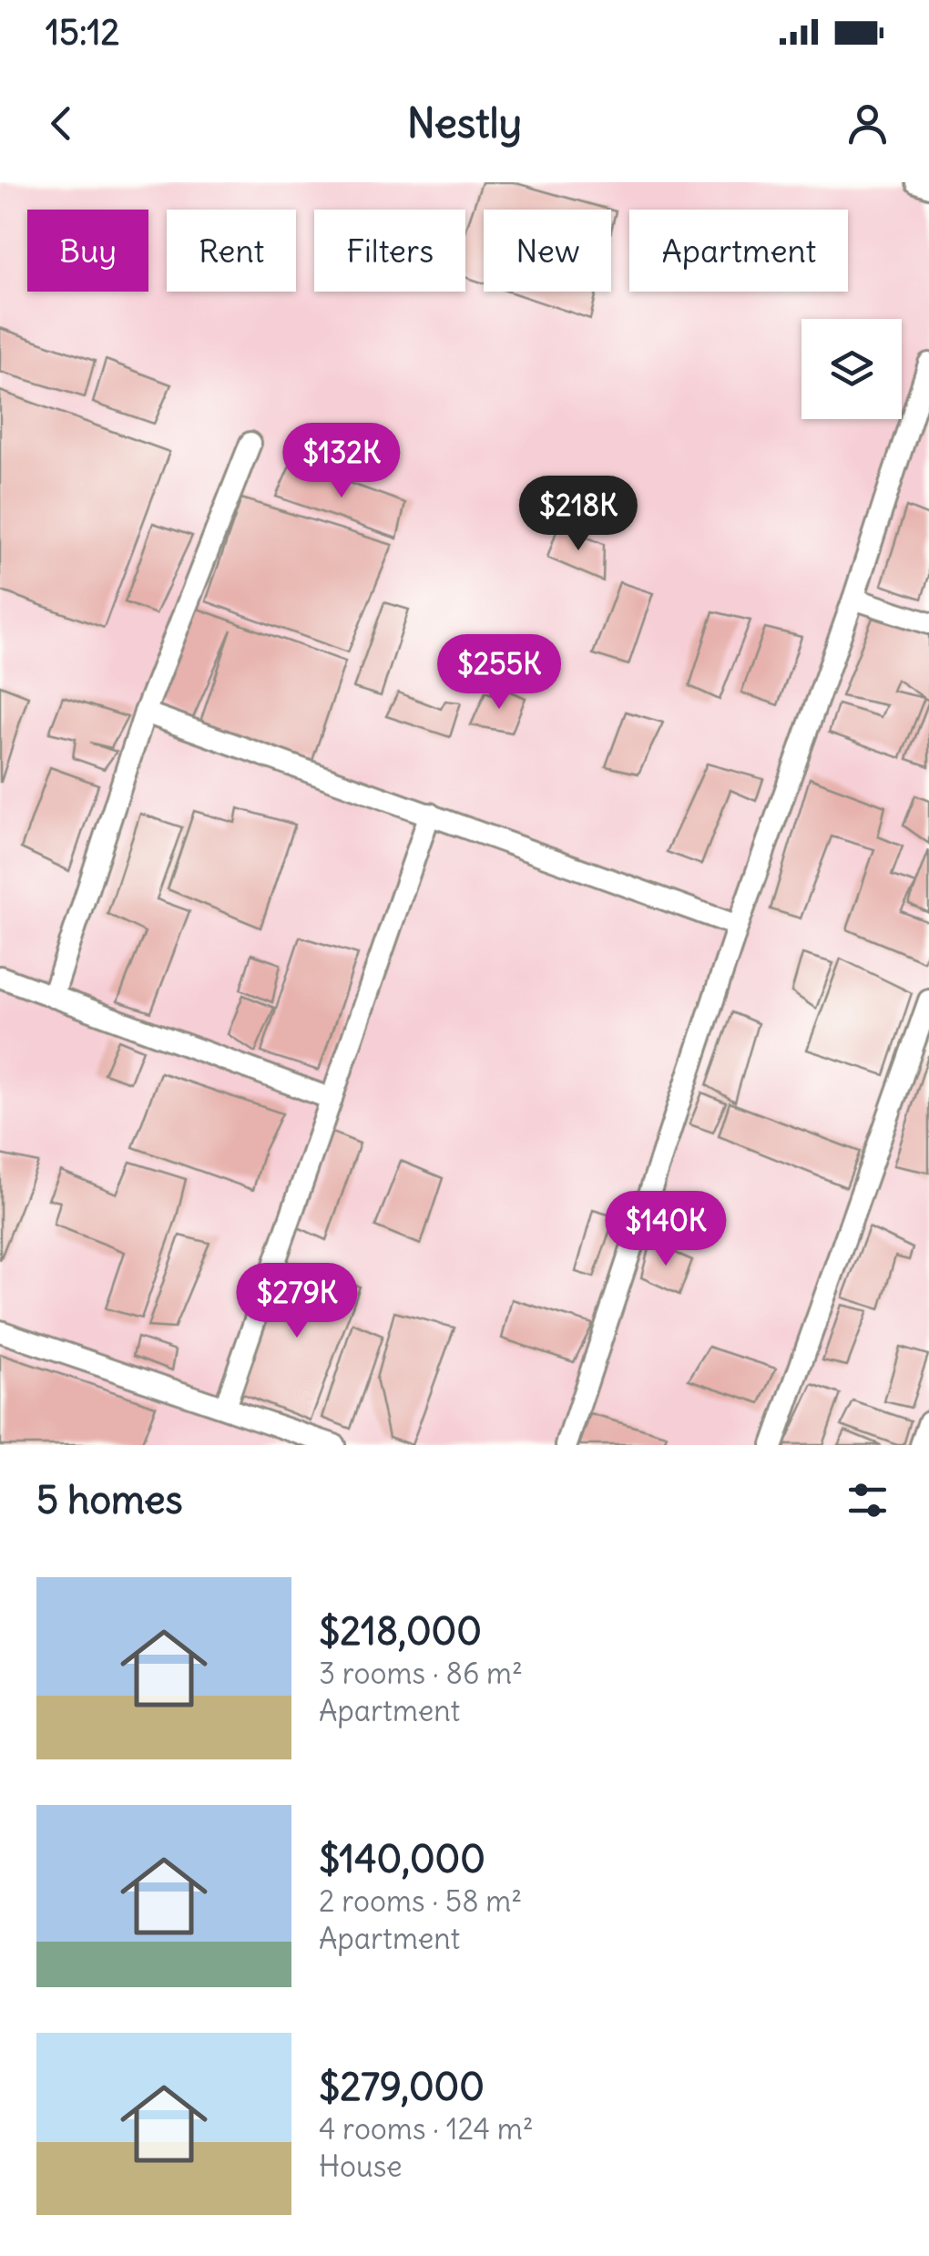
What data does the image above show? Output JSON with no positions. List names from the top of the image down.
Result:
{
  "page": {
    "status": "15:12",
    "header": "Nestly",
    "chip": [
      "Buy",
      "Rent",
      "Filters",
      "New",
      "Apartment"
    ],
    "price": [
      "$132K",
      "$218K",
      "$255K",
      "$140K",
      "$279K"
    ],
    "heading": "5 homes",
    "list": [
      {
        "name": "$218,000",
        "note": "3 rooms · 86 m² · Apartment"
      },
      {
        "name": "$140,000",
        "note": "2 rooms · 58 m² · Apartment"
      },
      {
        "name": "$279,000",
        "note": "4 rooms · 124 m² · House"
      }
    ]
  }
}
